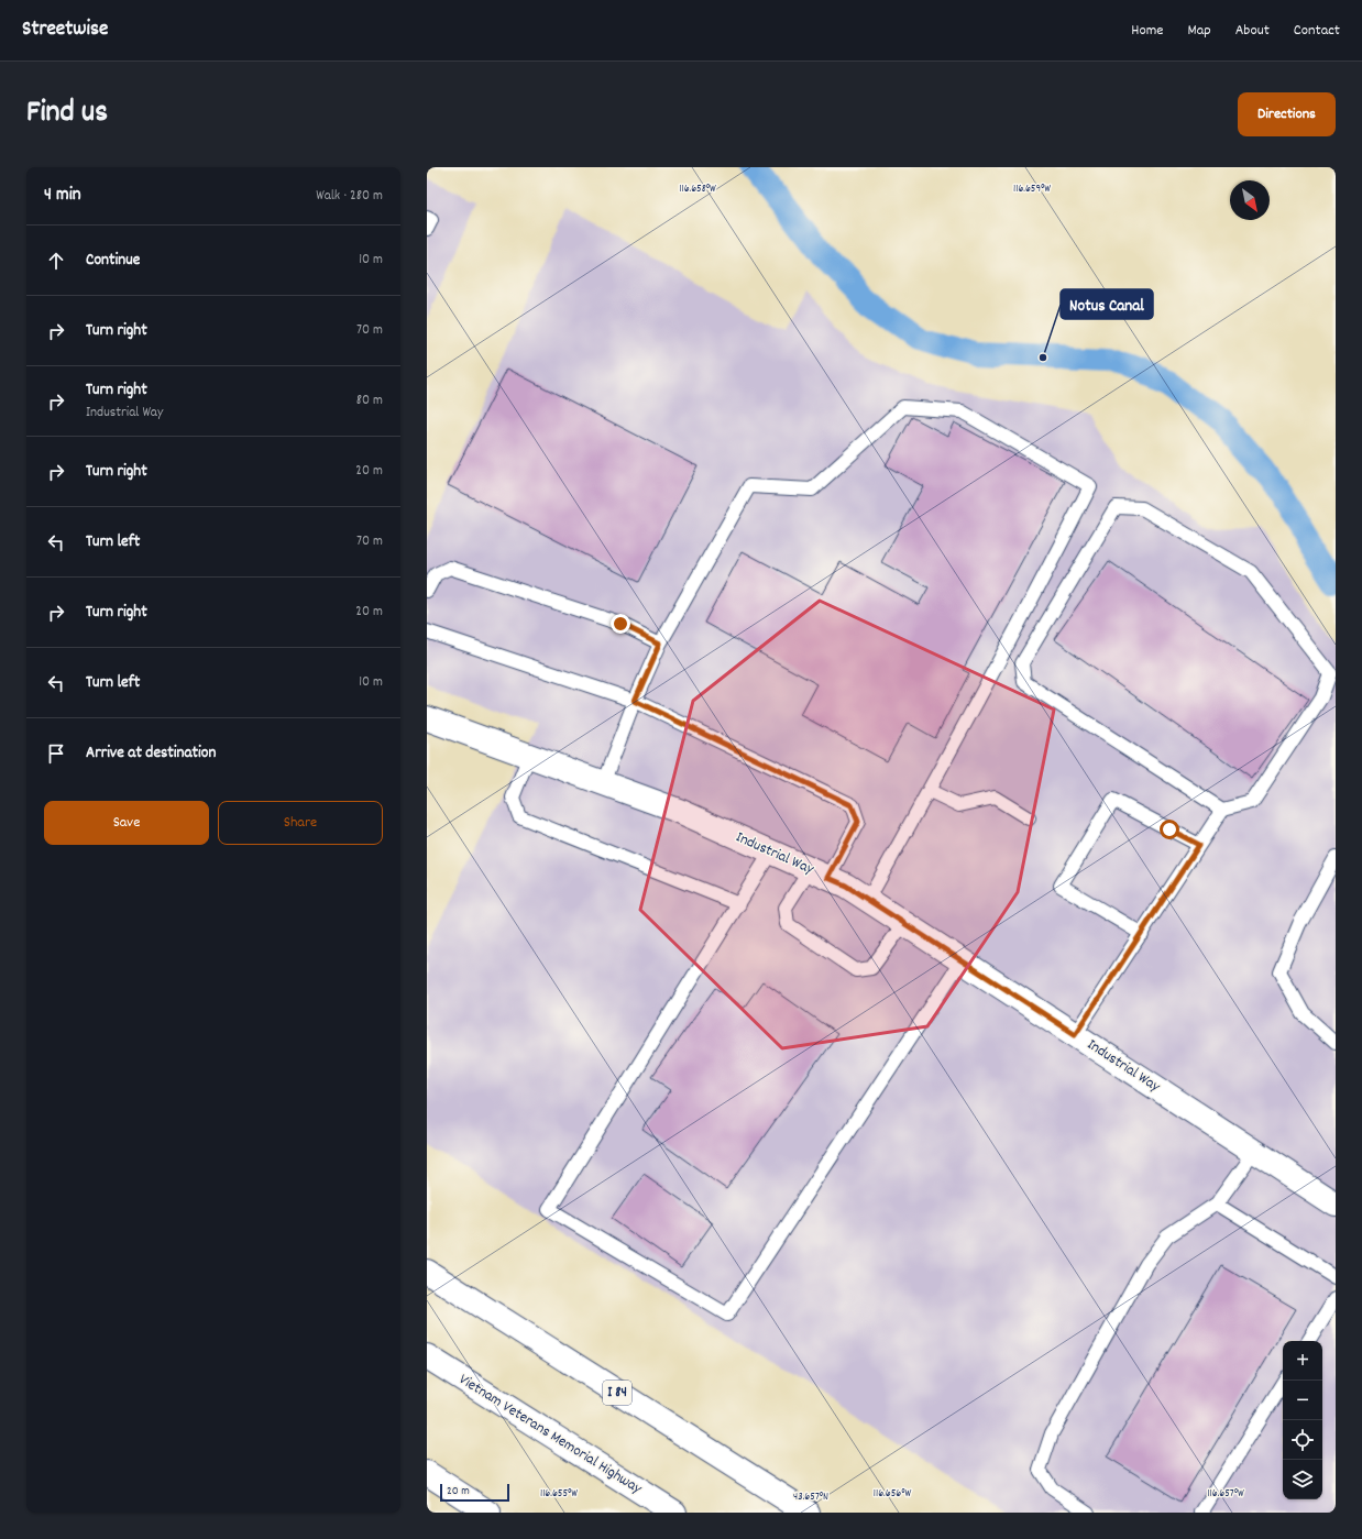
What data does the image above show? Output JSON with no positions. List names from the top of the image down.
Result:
{
  "streets": {
    "main road": ["Industrial Way", "I 84", "Vietnam Veterans Memorial Highway"]
  },
  "places": ["Notus Canal"],
  "scale_bar": "20 m",
  "north": "bottom right",
  "page": {
    "header": "Streetwise",
    "nav": [
      "Home",
      "Map",
      "About",
      "Contact"
    ],
    "title": "Find us",
    "buttons": [
      "Directions",
      ["Save", "Share"]
    ],
    "heading": ["4 min", "Walk · 280 m"],
    "list": [
      ["Continue", "10 m"],
      ["Turn right", "70 m"],
      ["Turn right", "Industrial Way", "80 m"],
      ["Turn right", "20 m"],
      ["Turn left", "70 m"],
      ["Turn right", "20 m"],
      ["Turn left", "10 m"],
      "Arrive at destination"
    ],
    "map_buttons": ["+", "−"],
    "scale": "20 m"
  },
  "coordinates": [
    "116.658°W",
    "116.659°W",
    "116.655°W",
    "116.656°W",
    "116.657°W",
    "43.657°N"
  ]
}
